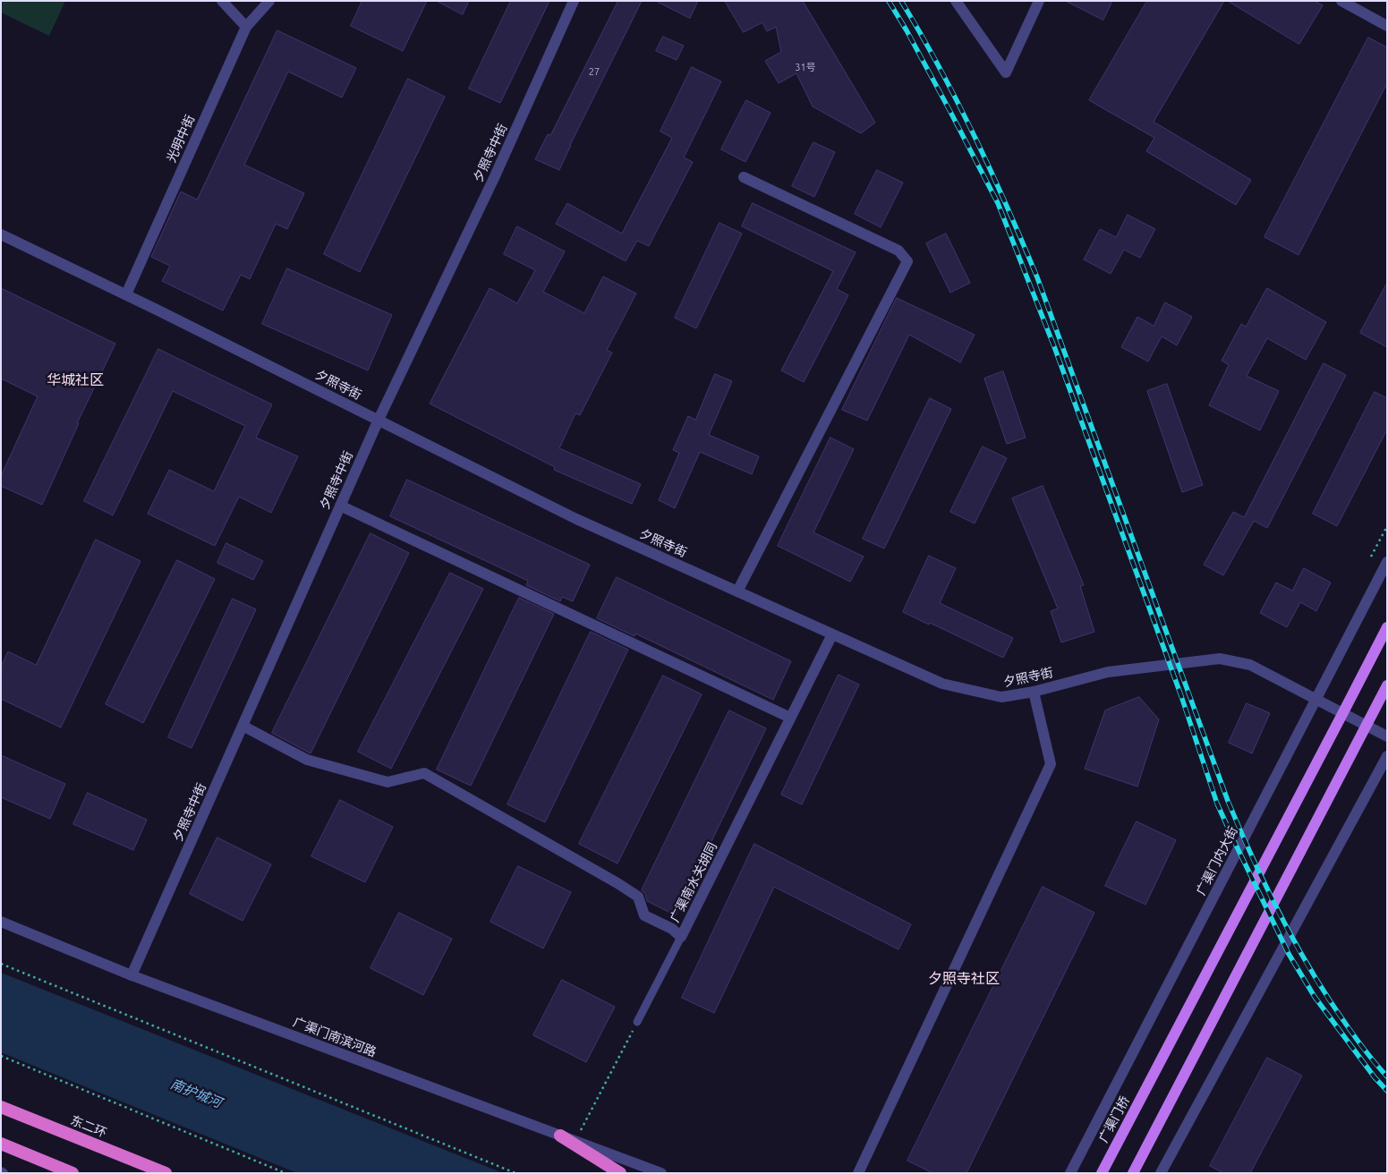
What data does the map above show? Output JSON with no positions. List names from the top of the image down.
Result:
{
  "streets": {
    "highway": ["东二环"],
    "main road": ["广渠门桥"],
    "street": [
      "光明中街",
      "夕照寺中街",
      "夕照寺街",
      "广渠门内大街",
      "广渠南水关胡同",
      "广渠门南滨河路"
    ]
  },
  "crossings": [
    ["光明中街", "夕照寺街"],
    ["夕照寺中街", "夕照寺街"],
    ["夕照寺中街", "广渠门南滨河路"],
    ["夕照寺街", "广渠门内大街"],
    ["夕照寺街", "广渠南水关胡同"],
    ["夕照寺街", "广渠门桥"]
  ],
  "districts": ["华城社区", "夕照寺社区"],
  "water": ["南护城河"],
  "house_numbers": ["31号", "27"]
}
